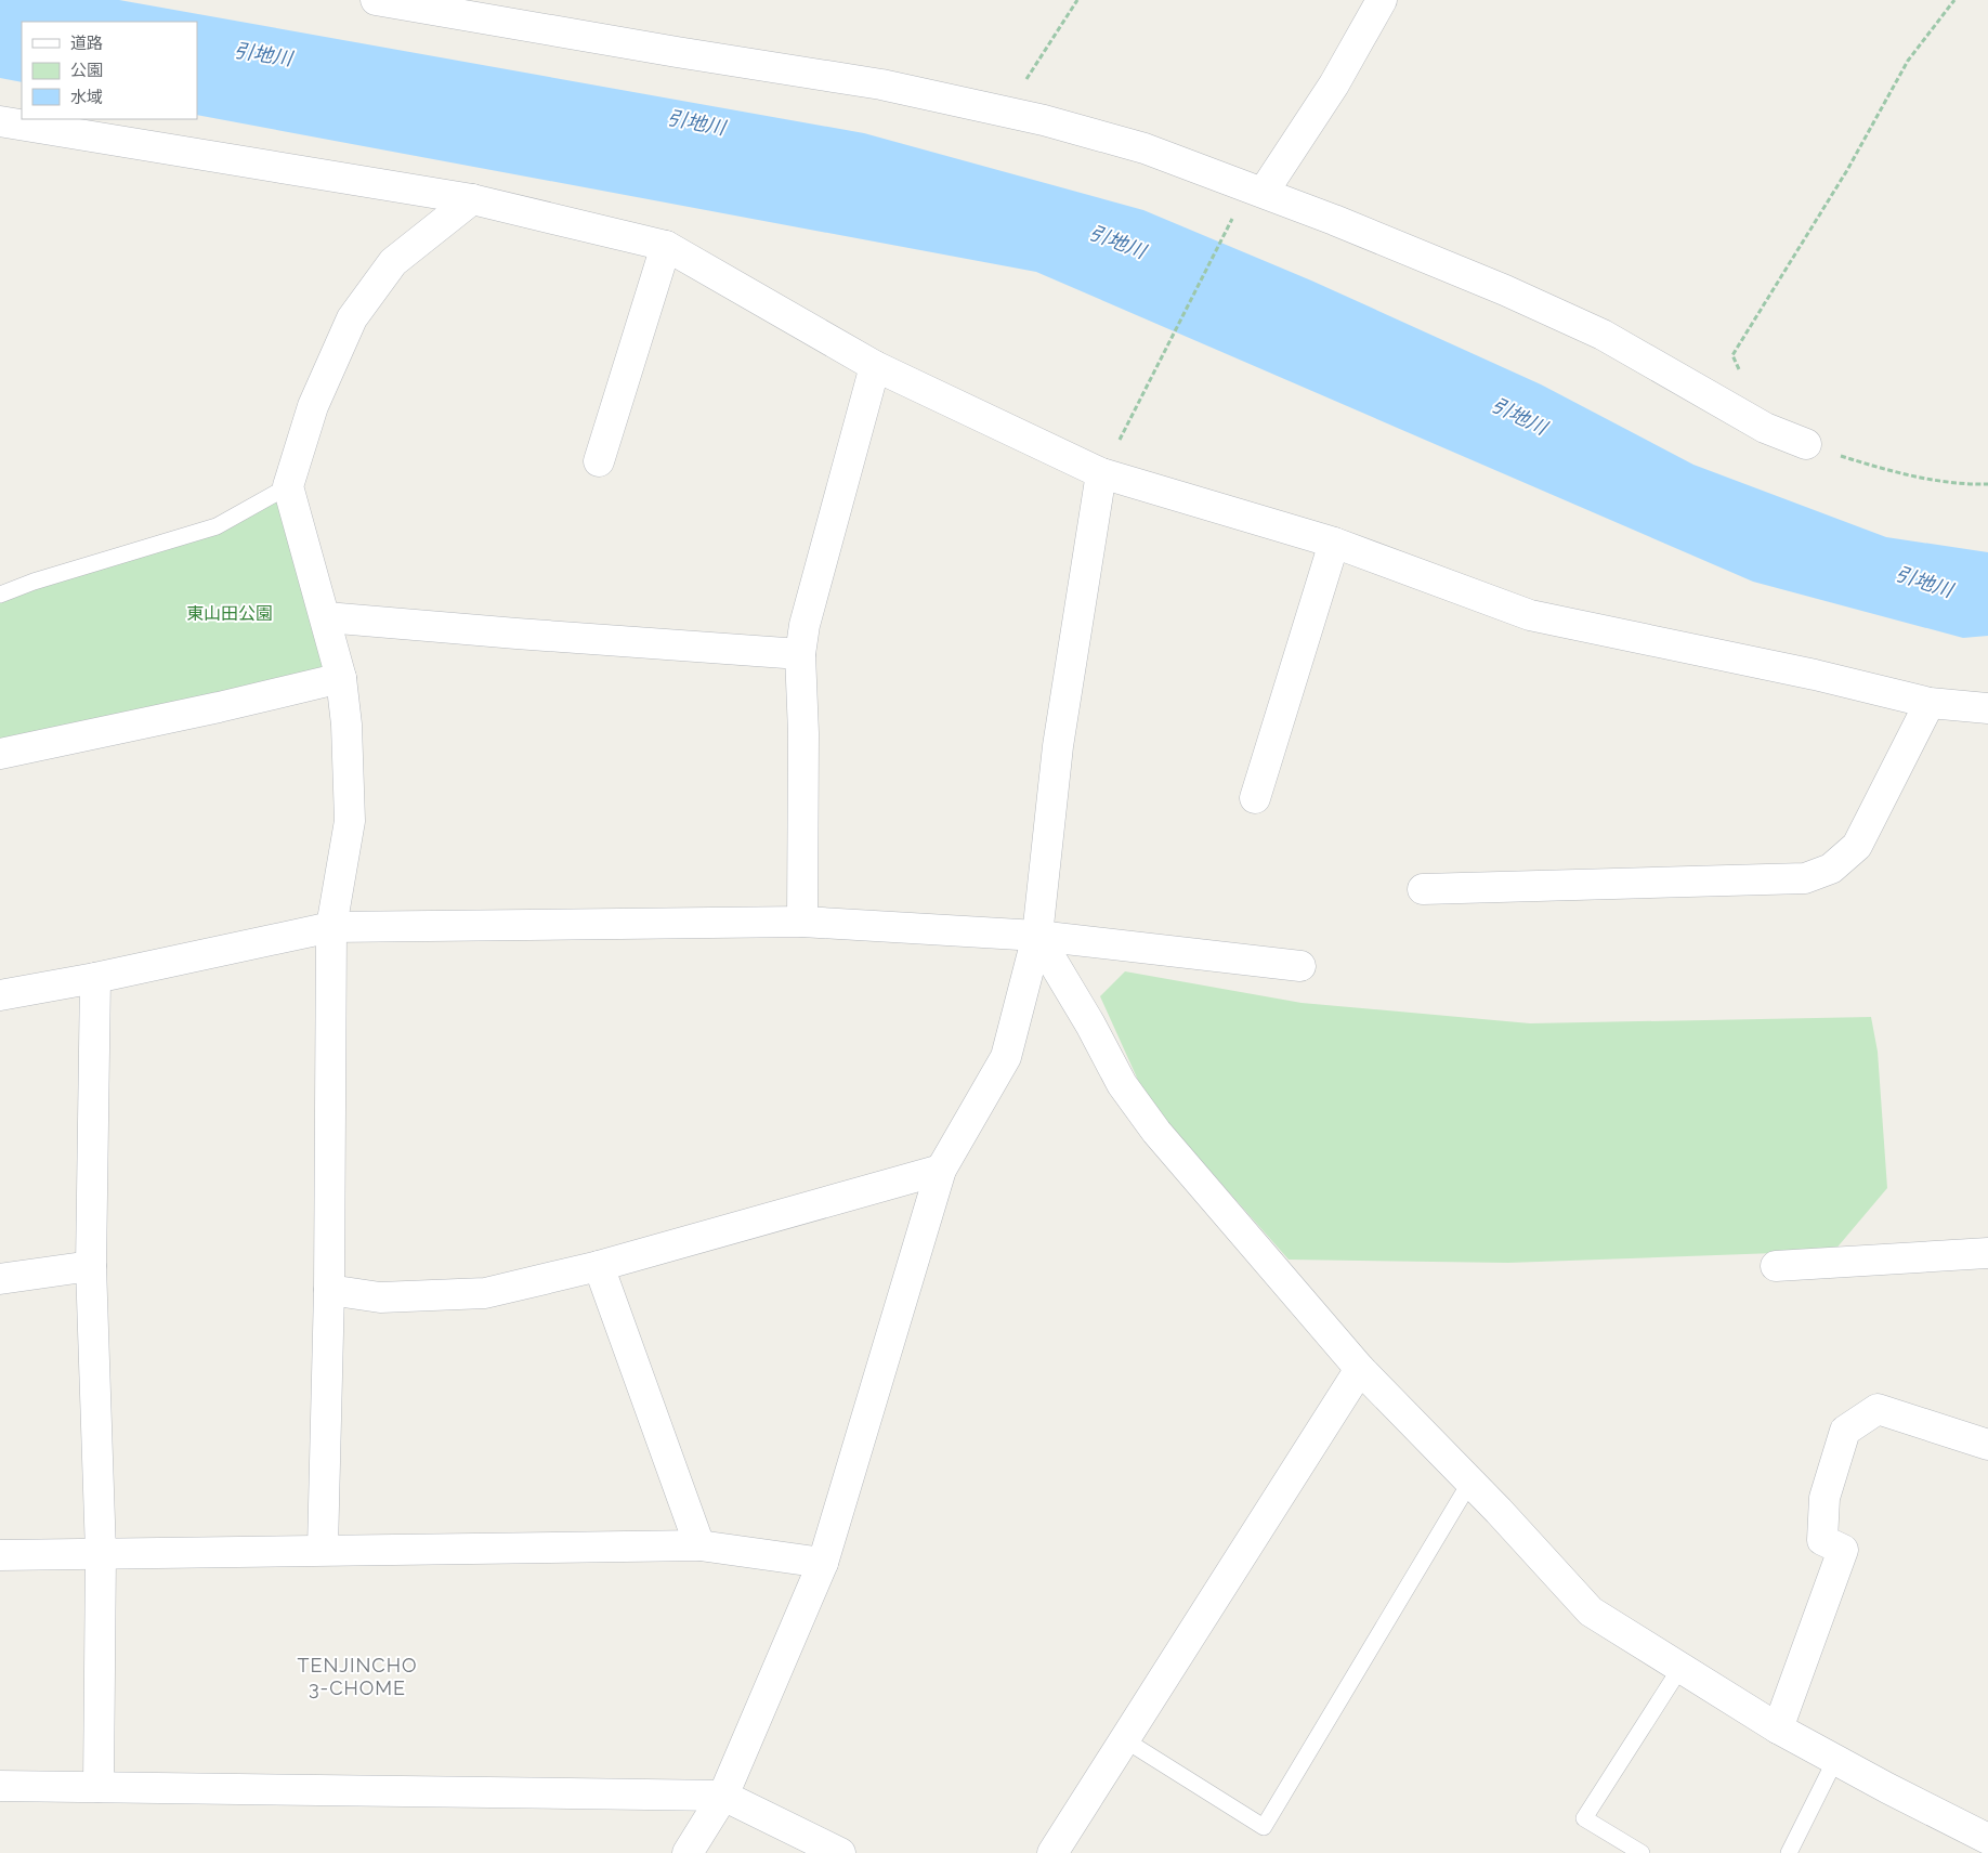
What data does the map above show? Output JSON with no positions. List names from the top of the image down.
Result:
{
  "districts": ["TENJINCHO 3-CHOME"],
  "water": ["引地川"],
  "parks": ["東山田公園"],
  "legend": ["道路", "公園", "水域"]
}
